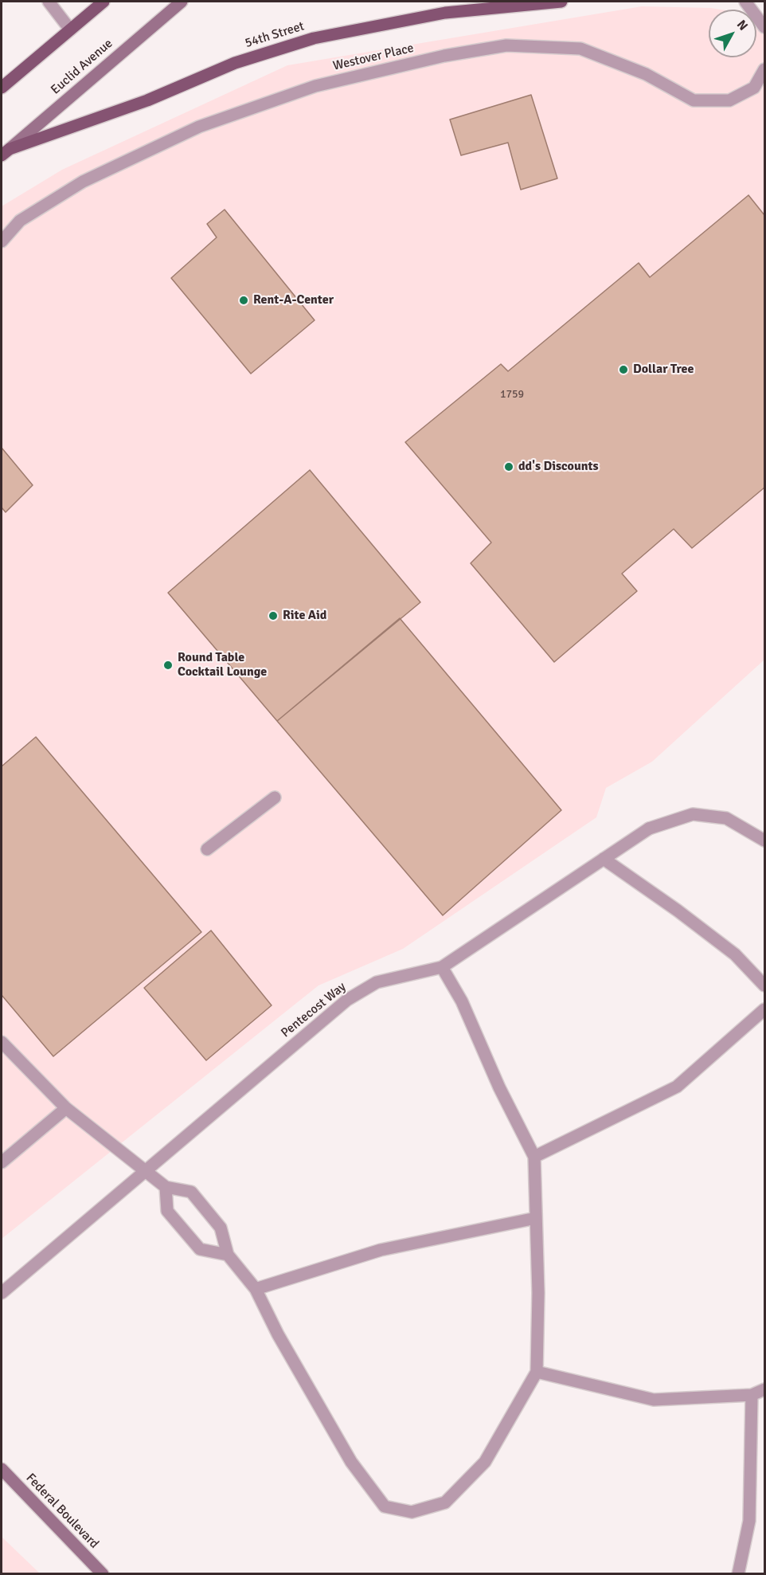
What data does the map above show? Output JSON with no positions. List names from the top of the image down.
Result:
{
  "streets": {
    "main road": ["54th Street", "Euclid Avenue", "Federal Boulevard"],
    "street": ["Westover Place", "Pentecost Way"]
  },
  "crossings": [
    ["54th Street", "Euclid Avenue"]
  ],
  "places": [
    "Rent-A-Center",
    "Dollar Tree",
    "dd's Discounts",
    "Rite Aid",
    "Round Table Cocktail Lounge"
  ],
  "house_numbers": ["1759"],
  "north": "top right"
}
